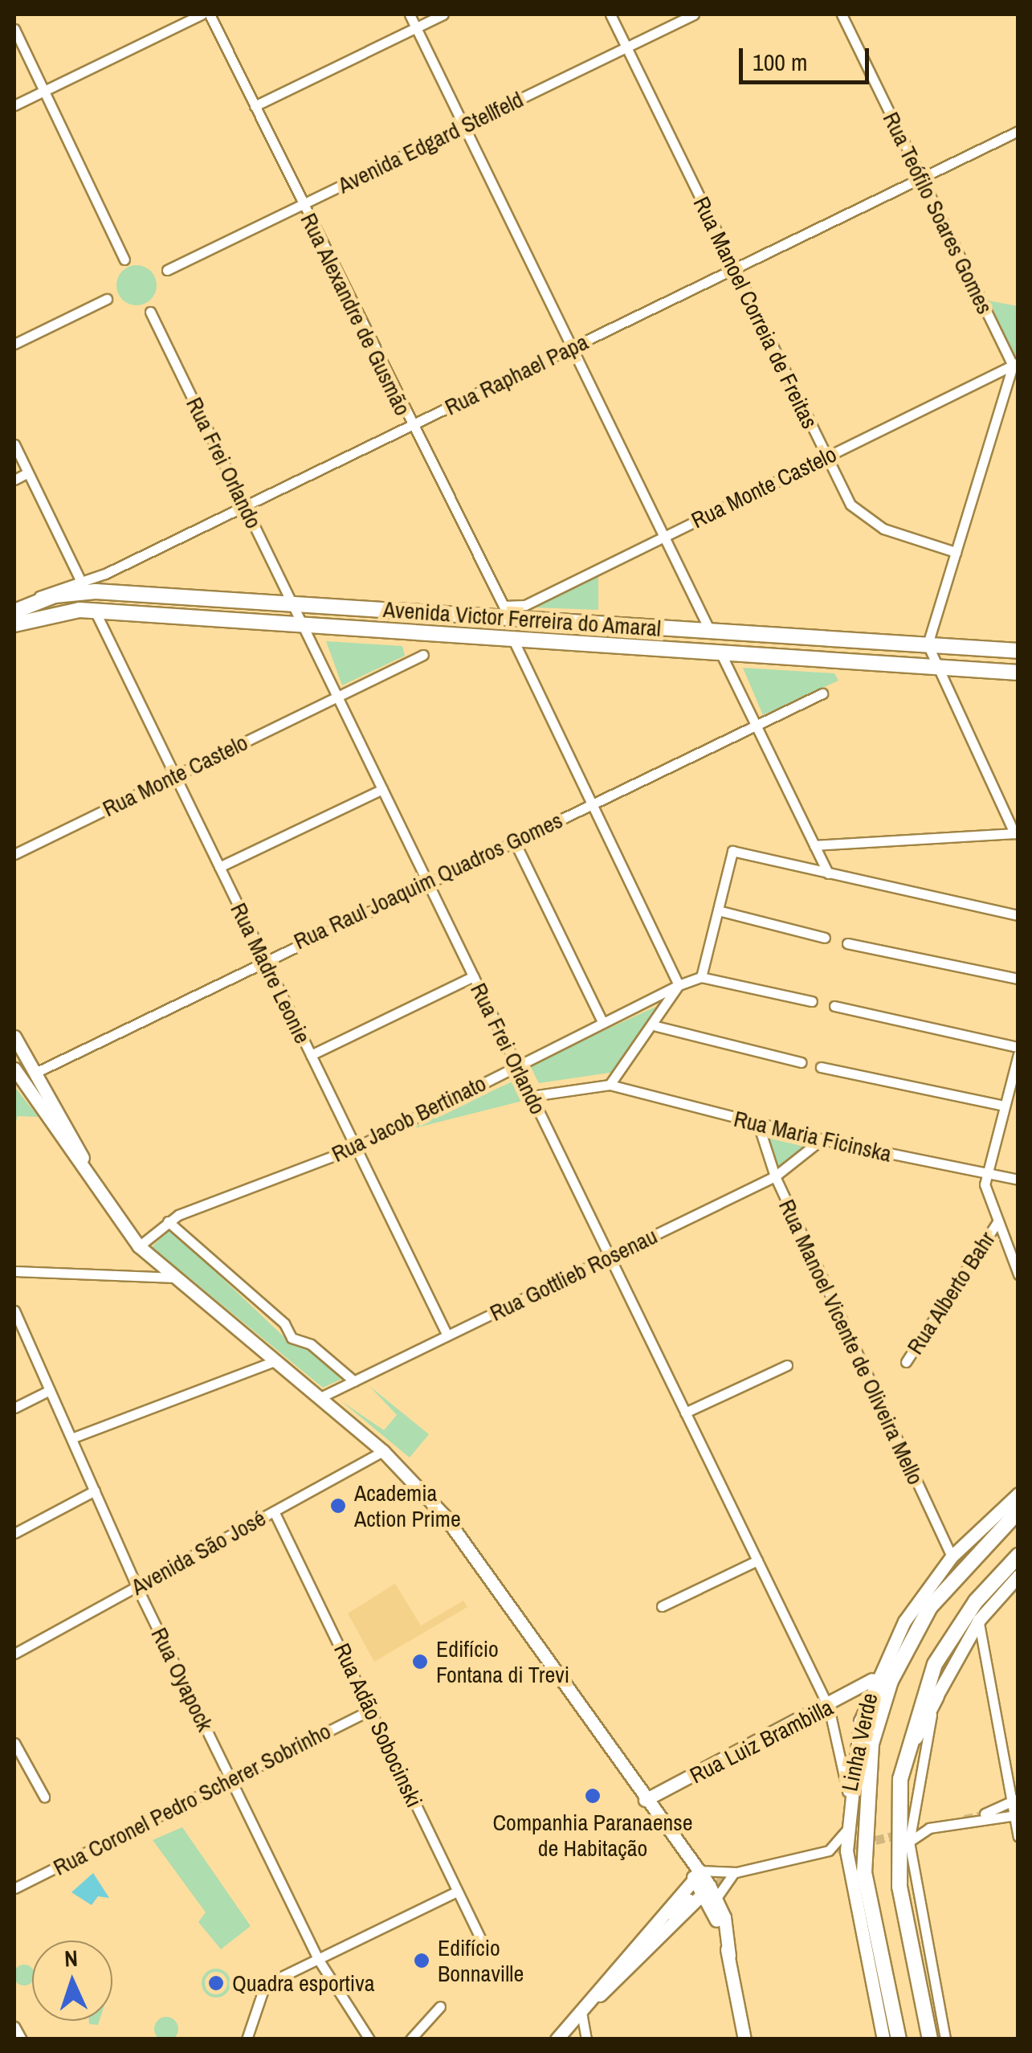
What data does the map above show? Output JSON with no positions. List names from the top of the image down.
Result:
{
  "streets": {
    "highway": ["Avenida Victor Ferreira do Amaral", "Linha Verde"],
    "main road": ["Rua Luiz Brambilla"],
    "street": [
      "Avenida Edgard Stellfeld",
      "Rua Teófilo Soares Gomes",
      "Rua Manoel Correia de Freitas",
      "Rua Alexandre de Gusmão",
      "Rua Raphael Papa",
      "Rua Frei Orlando",
      "Rua Monte Castelo",
      "Rua Raul Joaquim Quadros Gomes",
      "Rua Madre Leonie",
      "Rua Jacob Bertinato",
      "Rua Maria Ficinska",
      "Rua Gottlieb Rosenau",
      "Rua Alberto Bahr",
      "Rua Manoel Vicente de Oliveira Mello",
      "Avenida São José",
      "Rua Oyapock",
      "Rua Adão Sobocinski",
      "Rua Coronel Pedro Scherer Sobrinho"
    ]
  },
  "crossings": [
    ["Avenida Edgard Stellfeld", "Rua Manoel Correia de Freitas"],
    ["Avenida Edgard Stellfeld", "Rua Alexandre de Gusmão"],
    ["Rua Teófilo Soares Gomes", "Rua Raphael Papa"],
    ["Rua Teófilo Soares Gomes", "Rua Monte Castelo"],
    ["Rua Manoel Correia de Freitas", "Rua Raphael Papa"],
    ["Rua Manoel Correia de Freitas", "Rua Monte Castelo"],
    ["Rua Alexandre de Gusmão", "Rua Raphael Papa"],
    ["Rua Alexandre de Gusmão", "Rua Monte Castelo"],
    ["Rua Raphael Papa", "Rua Frei Orlando"],
    ["Rua Raphael Papa", "Avenida Victor Ferreira do Amaral"],
    ["Rua Frei Orlando", "Rua Monte Castelo"],
    ["Rua Frei Orlando", "Avenida Victor Ferreira do Amaral"],
    ["Rua Frei Orlando", "Rua Raul Joaquim Quadros Gomes"],
    ["Rua Frei Orlando", "Rua Jacob Bertinato"],
    ["Rua Frei Orlando", "Rua Gottlieb Rosenau"],
    ["Rua Frei Orlando", "Rua Luiz Brambilla"],
    ["Rua Frei Orlando", "Linha Verde"],
    ["Rua Monte Castelo", "Rua Madre Leonie"],
    ["Avenida Victor Ferreira do Amaral", "Rua Madre Leonie"],
    ["Rua Raul Joaquim Quadros Gomes", "Rua Madre Leonie"],
    ["Rua Madre Leonie", "Rua Jacob Bertinato"],
    ["Rua Madre Leonie", "Rua Gottlieb Rosenau"],
    ["Rua Maria Ficinska", "Rua Gottlieb Rosenau"],
    ["Rua Maria Ficinska", "Rua Manoel Vicente de Oliveira Mello"],
    ["Rua Gottlieb Rosenau", "Rua Manoel Vicente de Oliveira Mello"],
    ["Rua Manoel Vicente de Oliveira Mello", "Linha Verde"],
    ["Avenida São José", "Rua Oyapock"],
    ["Avenida São José", "Rua Adão Sobocinski"],
    ["Rua Oyapock", "Rua Coronel Pedro Scherer Sobrinho"],
    ["Rua Adão Sobocinski", "Rua Coronel Pedro Scherer Sobrinho"],
    ["Rua Luiz Brambilla", "Linha Verde"]
  ],
  "places": [
    "Academia Action Prime",
    "Edifício Fontana di Trevi",
    "Companhia Paranaense de Habitação",
    "Edifício Bonnaville",
    "Quadra esportiva"
  ],
  "scale_bar": "100 m",
  "north": "top"
}
